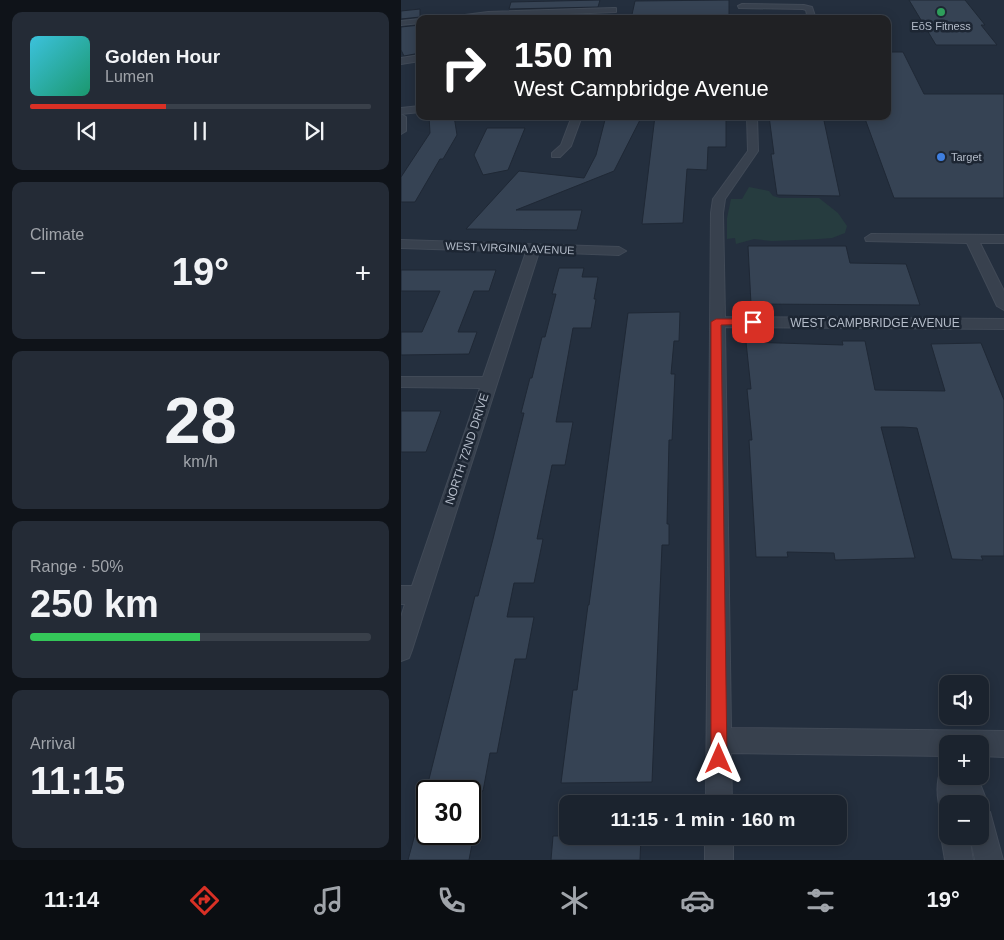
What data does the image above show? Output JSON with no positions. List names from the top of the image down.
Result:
{
  "streets": {
    "street": ["WEST VIRGINIA AVENUE", "WEST CAMPBRIDGE AVENUE", "NORTH 72ND DRIVE"]
  },
  "crossings": [
    ["WEST VIRGINIA AVENUE", "NORTH 72ND DRIVE"]
  ],
  "places": ["EōS Fitness", "Target"],
  "page": {
    "turn": ["150 m", "West Campbridge Avenue"],
    "song": ["Golden Hour", "Lumen"],
    "tile": [
      "Climate",
      ["28", "km/h"],
      ["Range · 50%", "250 km"],
      ["Arrival", "11:15"]
    ],
    "heat": ["−", "19°", "+"],
    "map_buttons": ["+", "−"],
    "limit": "30",
    "trip": "11:15 · 1 min · 160 m",
    "tabs": ["11:14", "19°"]
  }
}
